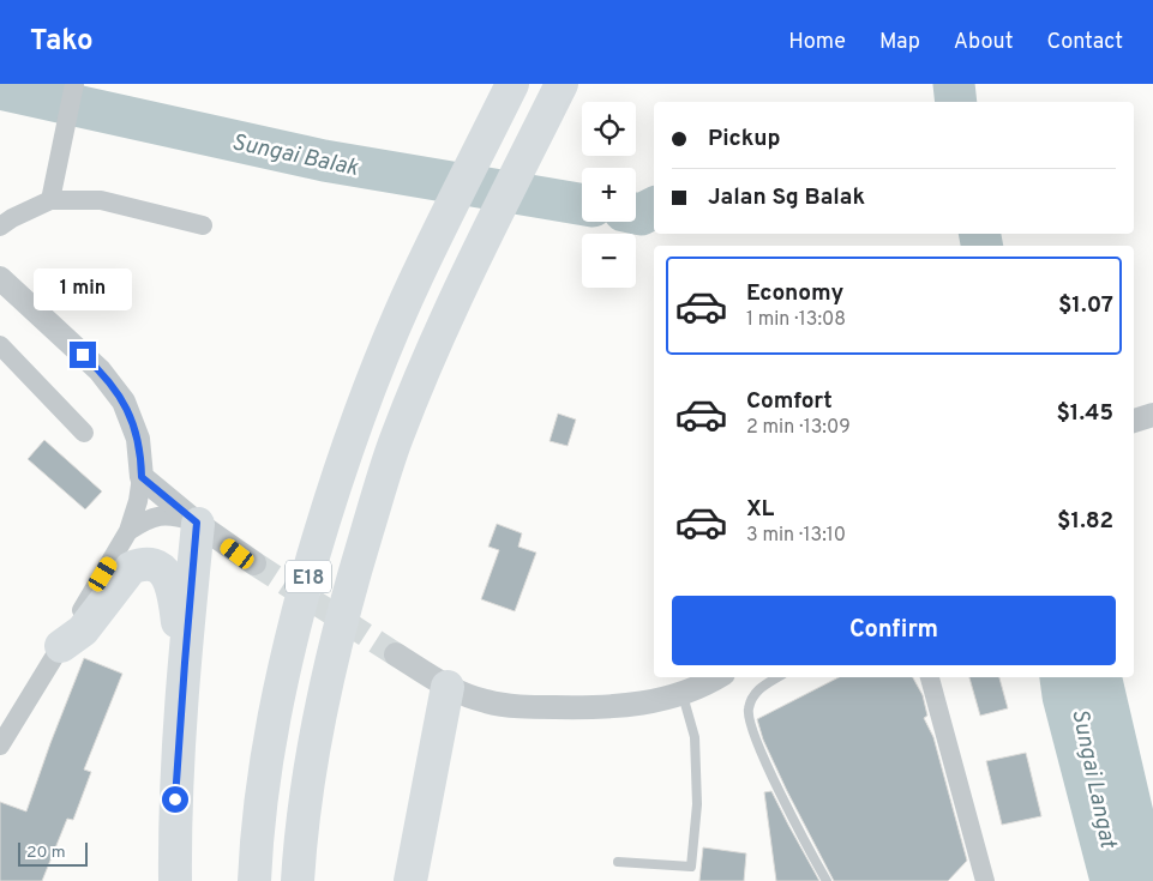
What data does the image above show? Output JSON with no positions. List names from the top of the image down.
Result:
{
  "streets": {
    "highway": ["E18"]
  },
  "water": ["Sungai Balak", "Sungai Langat"],
  "scale_bar": "20 m",
  "page": {
    "header": "Tako",
    "nav": [
      "Home",
      "Map",
      "About",
      "Contact"
    ],
    "map_buttons": ["+", "−"],
    "banner": ["Pickup", "Jalan Sg Balak"],
    "list": [
      {
        "name": "Economy",
        "note": "1 min · 13:08",
        "value": "$1.07"
      },
      {
        "name": "Comfort",
        "note": "2 min · 13:09",
        "value": "$1.45"
      },
      {
        "name": "XL",
        "note": "3 min · 13:10",
        "value": "$1.82"
      }
    ],
    "bubble": "1 min",
    "buttons": "Confirm",
    "scale": "20 m"
  }
}
